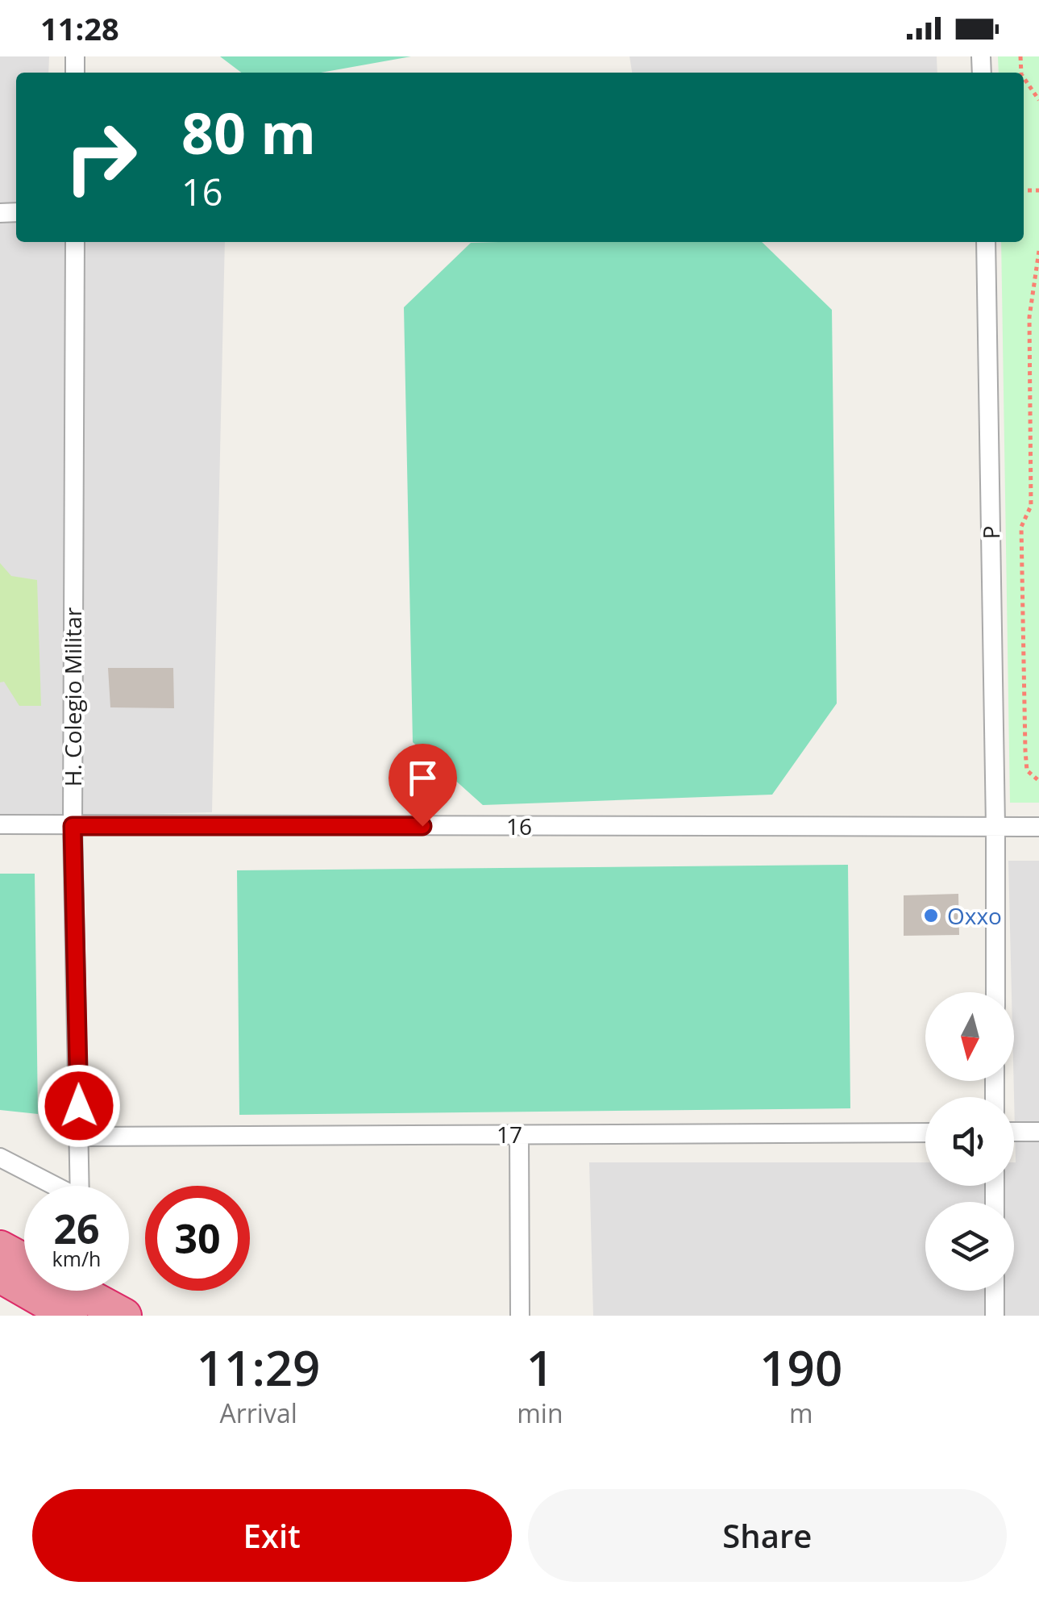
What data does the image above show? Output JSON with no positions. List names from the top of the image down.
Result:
{
  "streets": {
    "street": [
      "P",
      "H. Colegio Militar",
      "16",
      "17"
    ]
  },
  "crossings": [
    ["P", "16"],
    ["H. Colegio Militar", "16"],
    ["H. Colegio Militar", "17"]
  ],
  "places": ["Oxxo"],
  "north": "bottom",
  "page": {
    "status": "11:28",
    "turn": ["80 m", "16"],
    "speed": "26 km/h",
    "limit": "30",
    "eta": [
      "11:29",
      "Arrival",
      "1",
      "min",
      "190",
      "m"
    ],
    "buttons": ["Exit", "Share"]
  }
}
